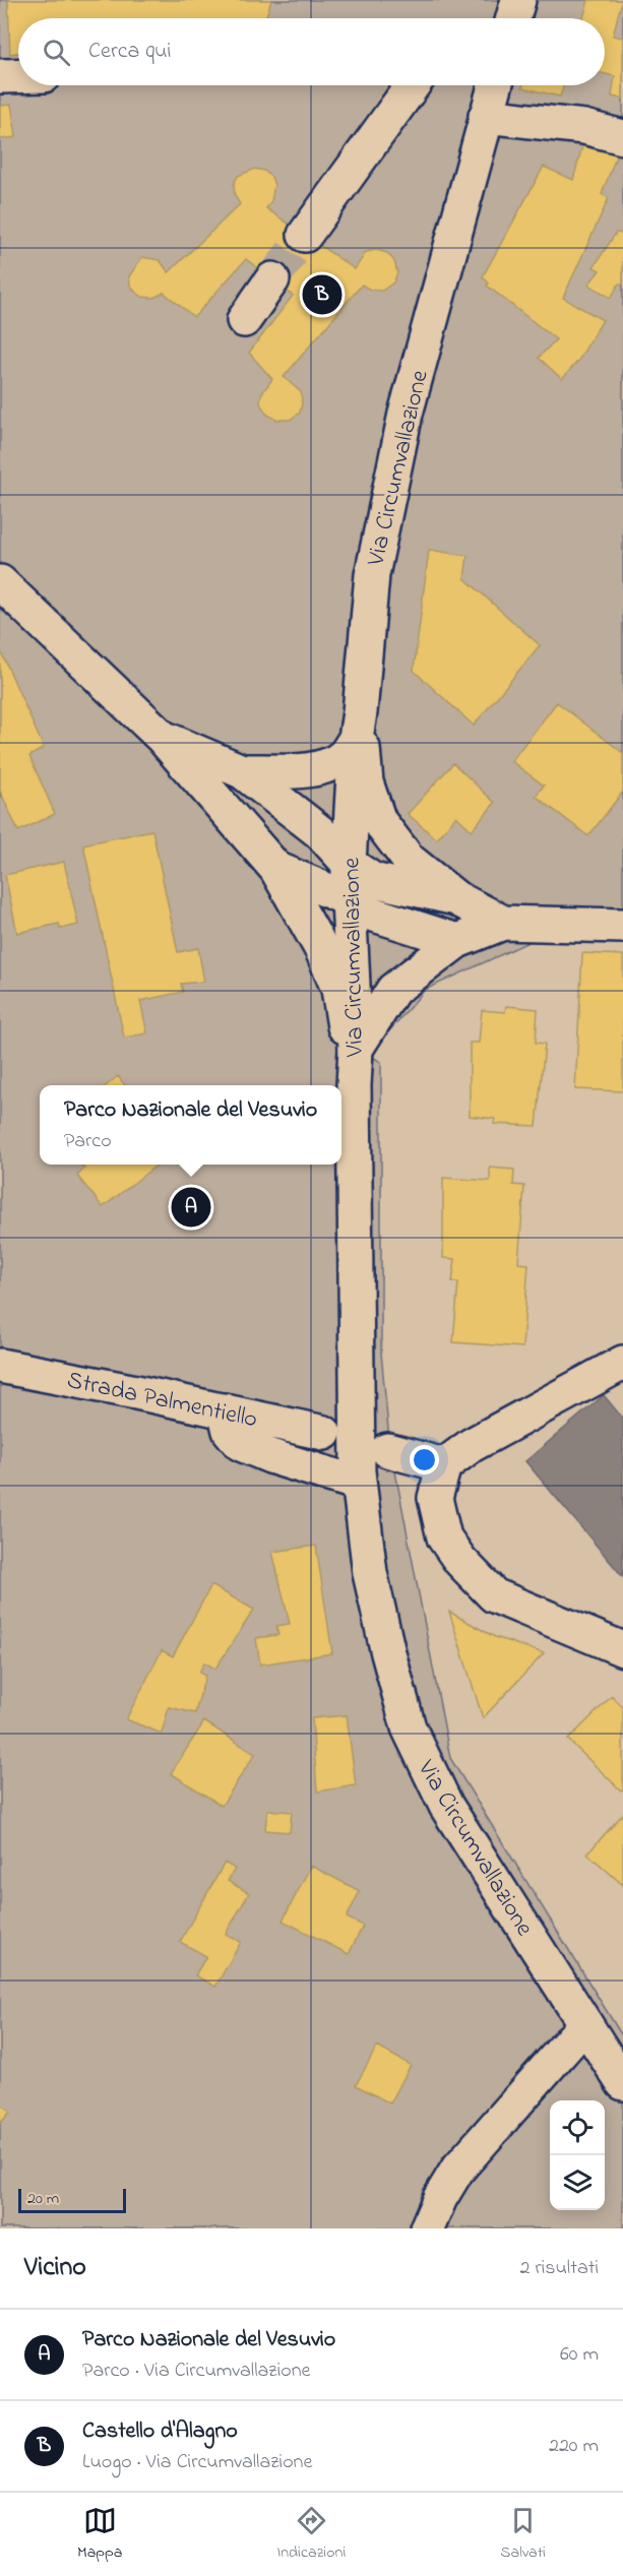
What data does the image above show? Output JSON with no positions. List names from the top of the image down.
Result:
{
  "streets": {
    "street": ["Via Circumvallazione", "Strada Palmentiello"]
  },
  "scale_bar": "20 m",
  "page": {
    "search": "Cerca qui",
    "pins": ["B", "A"],
    "popup": ["Parco Nazionale del Vesuvio", "Parco"],
    "scale": "20 m",
    "heading": ["Vicino", "2 risultati"],
    "list": [
      {
        "mark": "A",
        "name": "Parco Nazionale del Vesuvio",
        "note": "Parco · Via Circumvallazione",
        "value": "60 m"
      },
      {
        "mark": "B",
        "name": "Castello d'Alagno",
        "note": "Luogo · Via Circumvallazione",
        "value": "220 m"
      }
    ],
    "nav": ["Mappa", "Indicazioni", "Salvati"]
  }
}
